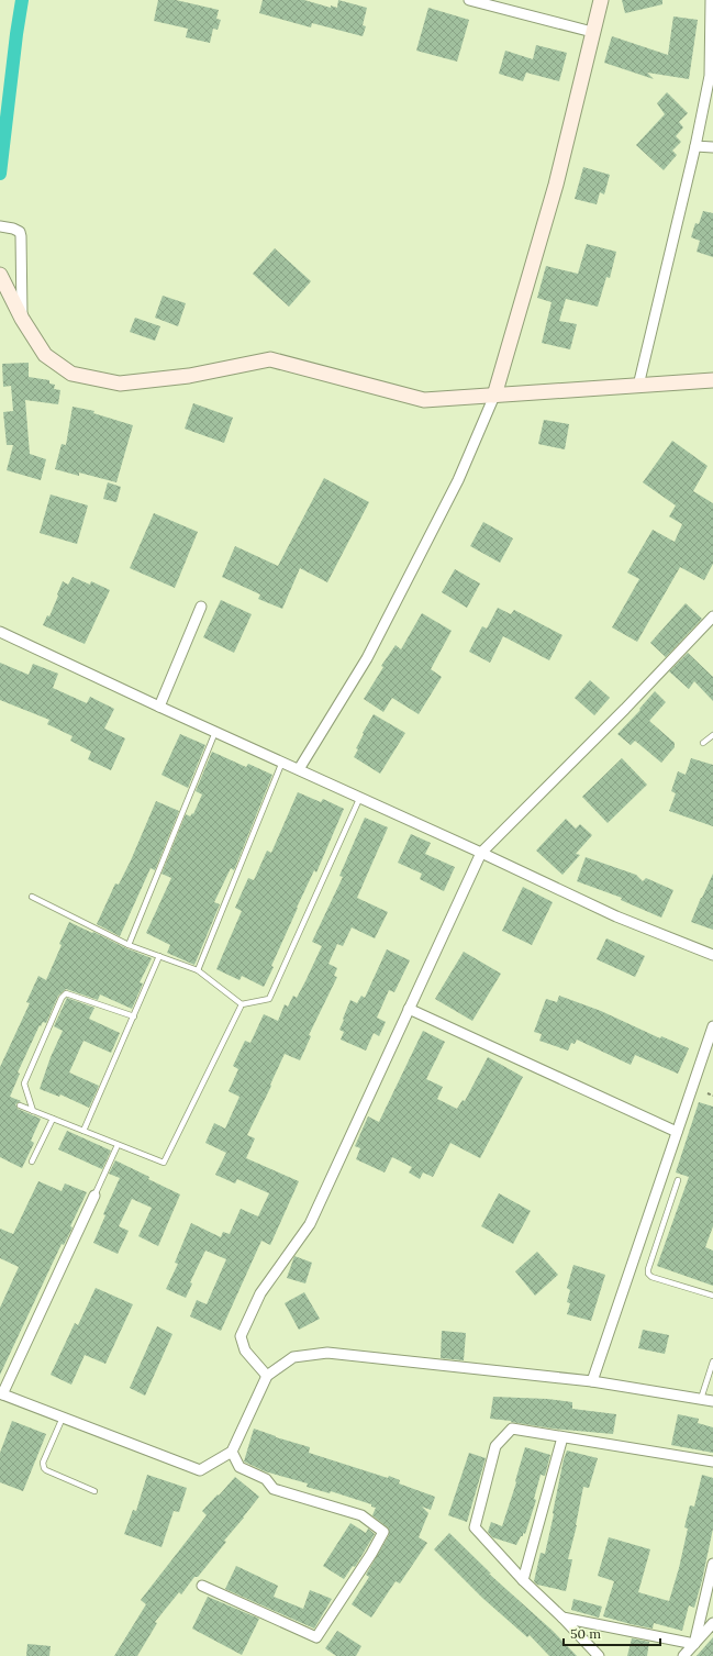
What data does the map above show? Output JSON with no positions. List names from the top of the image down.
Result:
{
  "scale_bar": "50 m"
}
